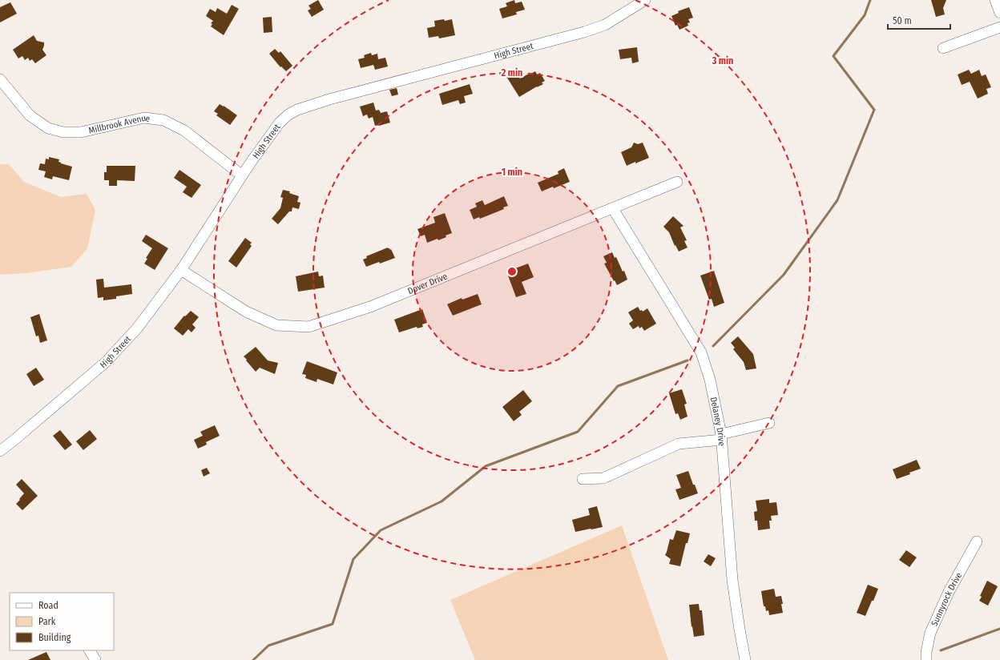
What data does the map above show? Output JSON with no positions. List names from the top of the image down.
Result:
{
  "streets": {
    "street": [
      "High Street",
      "Millbrook Avenue",
      "Dover Drive",
      "Delaney Drive",
      "Sunnyrock Drive"
    ]
  },
  "crossings": [
    ["High Street", "Millbrook Avenue"],
    ["High Street", "Dover Drive"],
    ["Dover Drive", "Delaney Drive"]
  ],
  "legend": ["Road", "Park", "Building"],
  "scale_bar": "50 m",
  "rings": ["3 min", "2 min", "1 min"]
}
